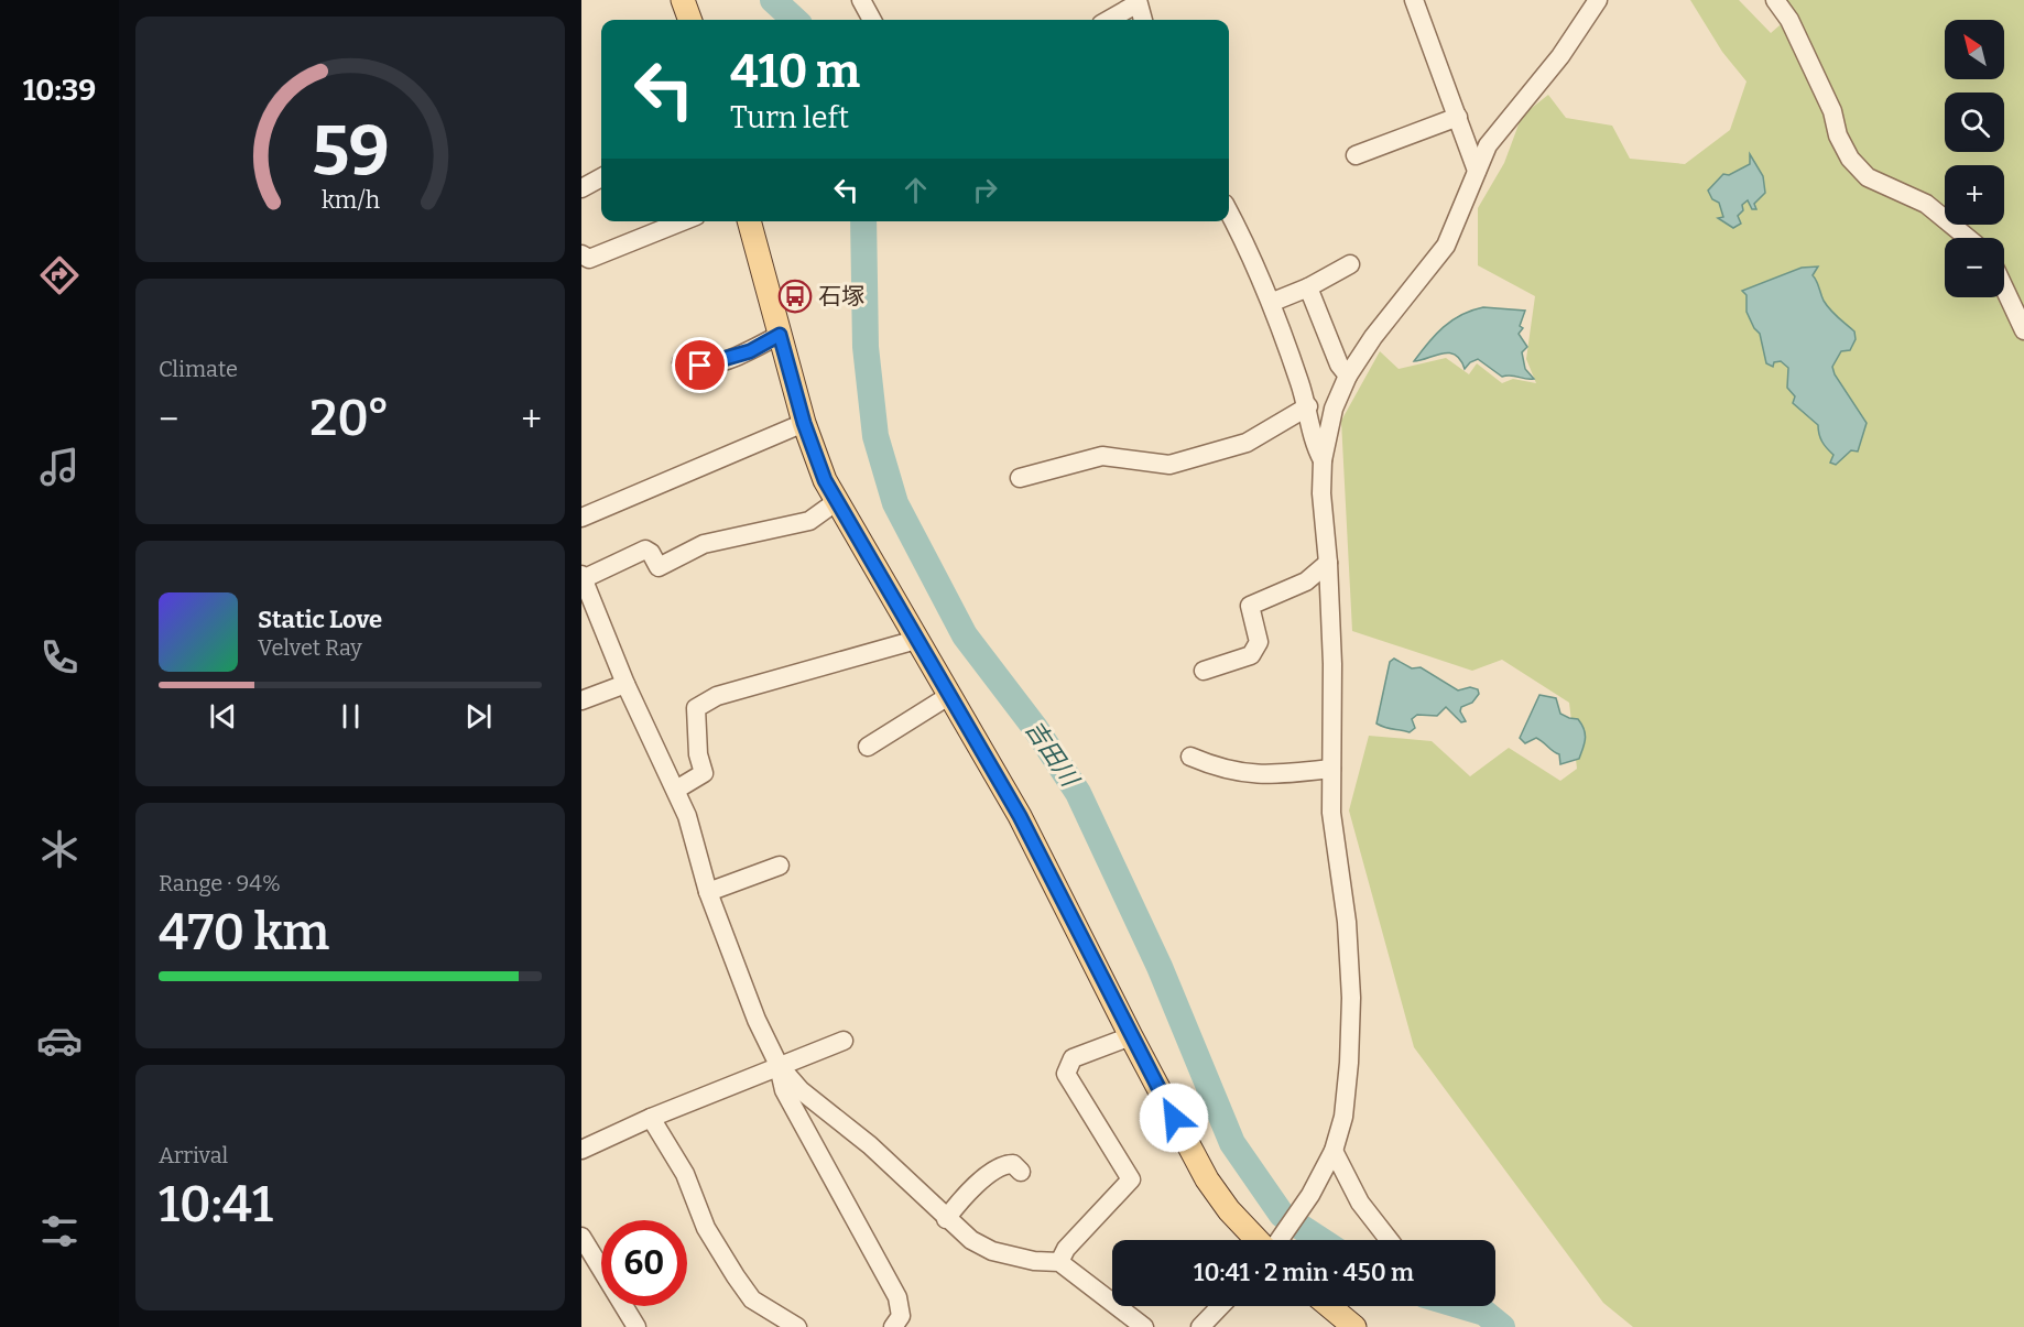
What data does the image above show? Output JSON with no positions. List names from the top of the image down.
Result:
{
  "water": ["吉田川"],
  "places": {
    "bus stop": ["石塚"]
  },
  "north": "top left",
  "page": {
    "tabs": "10:39",
    "map_buttons": ["+", "−"],
    "turn": ["410 m", "Turn left"],
    "tile": [
      "Climate",
      ["Range · 94%", "470 km"],
      ["Arrival", "10:41"]
    ],
    "heat": ["−", "20°", "+"],
    "song": ["Static Love", "Velvet Ray"],
    "limit": "60",
    "trip": "10:41 · 2 min · 450 m",
    "gauge": ["59", "km/h"]
  }
}
